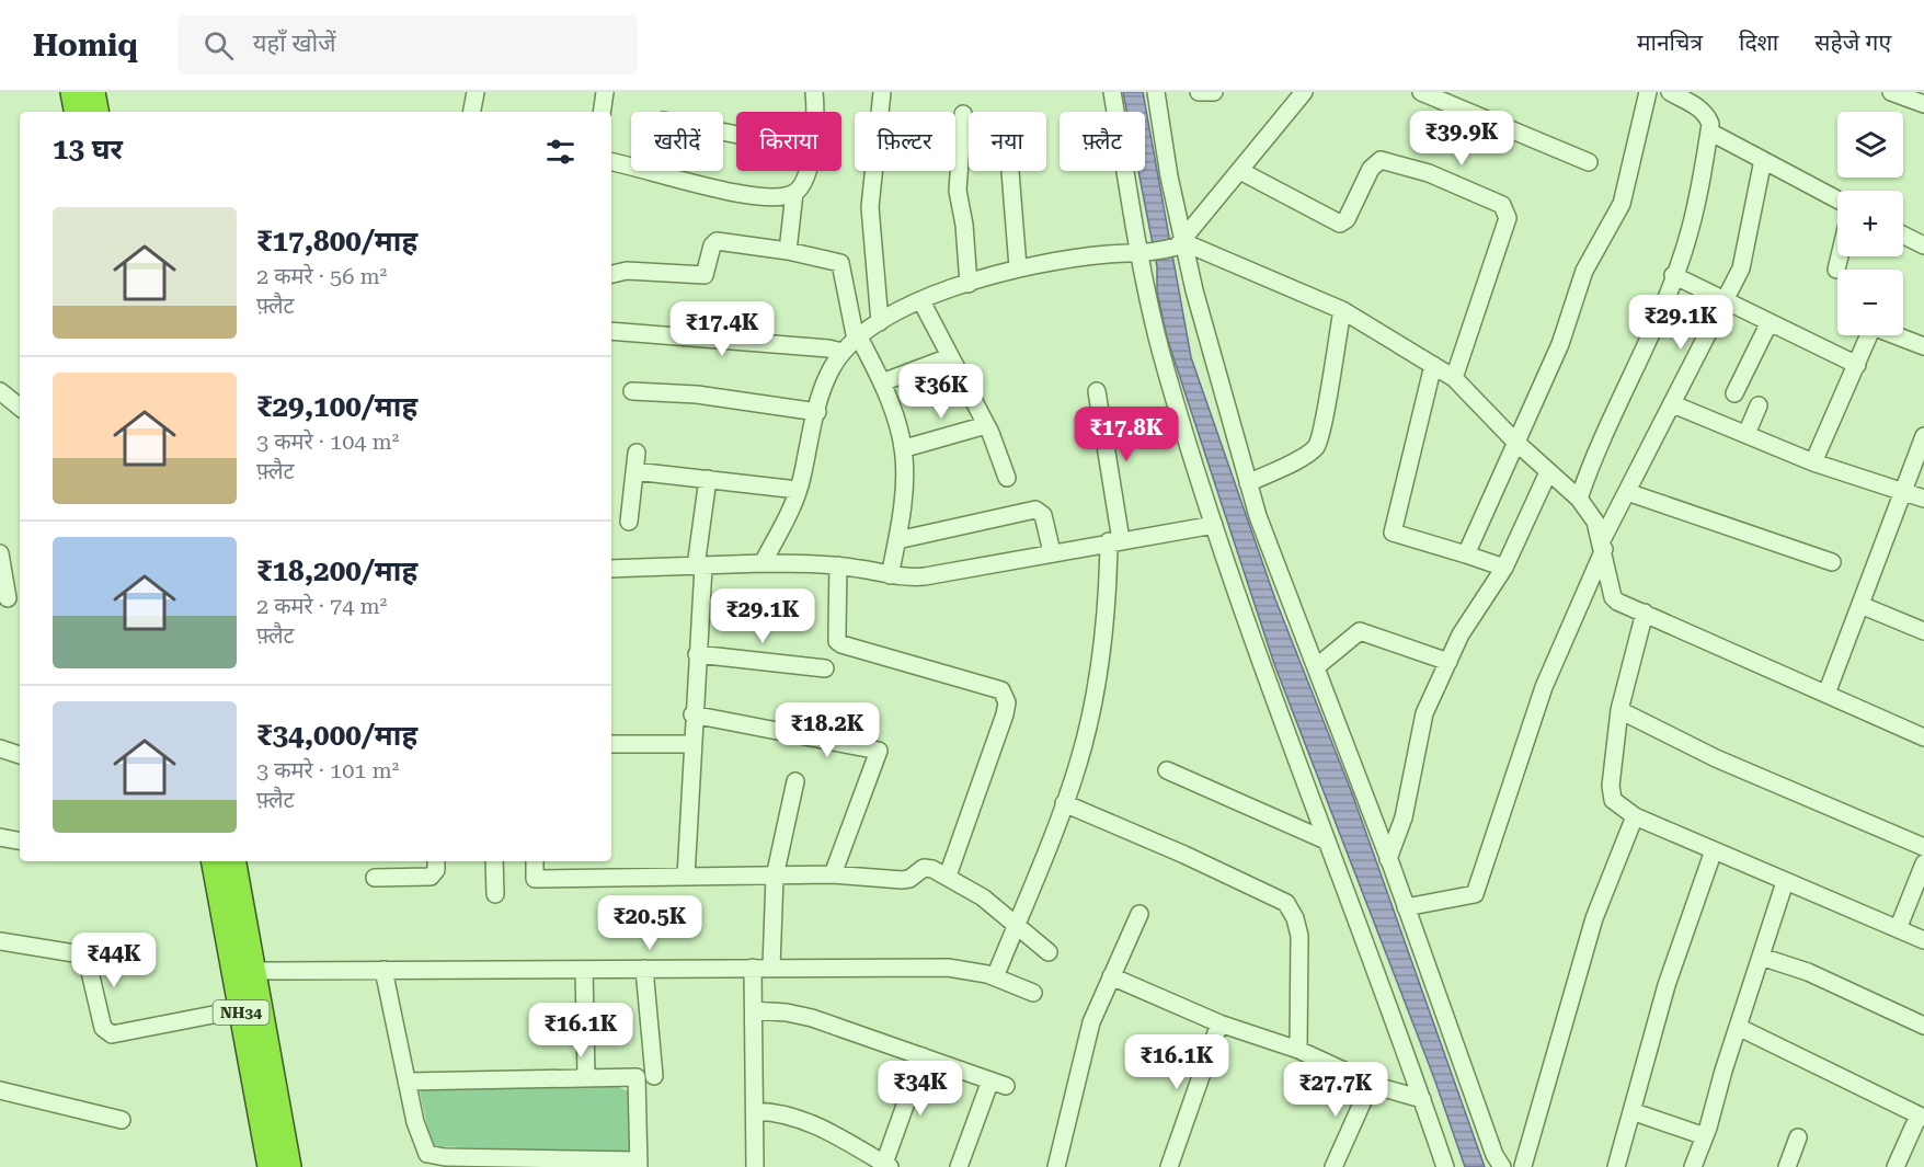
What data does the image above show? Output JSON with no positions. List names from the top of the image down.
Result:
{
  "streets": {
    "highway": ["NH34"]
  },
  "page": {
    "header": "Homiq",
    "search": "यहाँ खोजें",
    "nav": ["मानचित्र", "दिशा", "सहेजे गए"],
    "price": [
      "₹39.9K",
      "₹29.1K",
      "₹17.4K",
      "₹36K",
      "₹17.8K",
      "₹29.1K",
      "₹18.2K",
      "₹20.5K",
      "₹44K",
      "₹16.1K",
      "₹16.1K",
      "₹34K",
      "₹27.7K"
    ],
    "map_buttons": ["+", "−"],
    "chip": [
      "खरीदें",
      "किराया",
      "फ़िल्टर",
      "नया",
      "फ़्लैट"
    ],
    "heading": "13 घर",
    "list": [
      {
        "name": "₹17,800/माह",
        "note": "2 कमरे · 56 m² · फ़्लैट"
      },
      {
        "name": "₹29,100/माह",
        "note": "3 कमरे · 104 m² · फ़्लैट"
      },
      {
        "name": "₹18,200/माह",
        "note": "2 कमरे · 74 m² · फ़्लैट"
      },
      {
        "name": "₹34,000/माह",
        "note": "3 कमरे · 101 m² · फ़्लैट"
      }
    ]
  }
}
